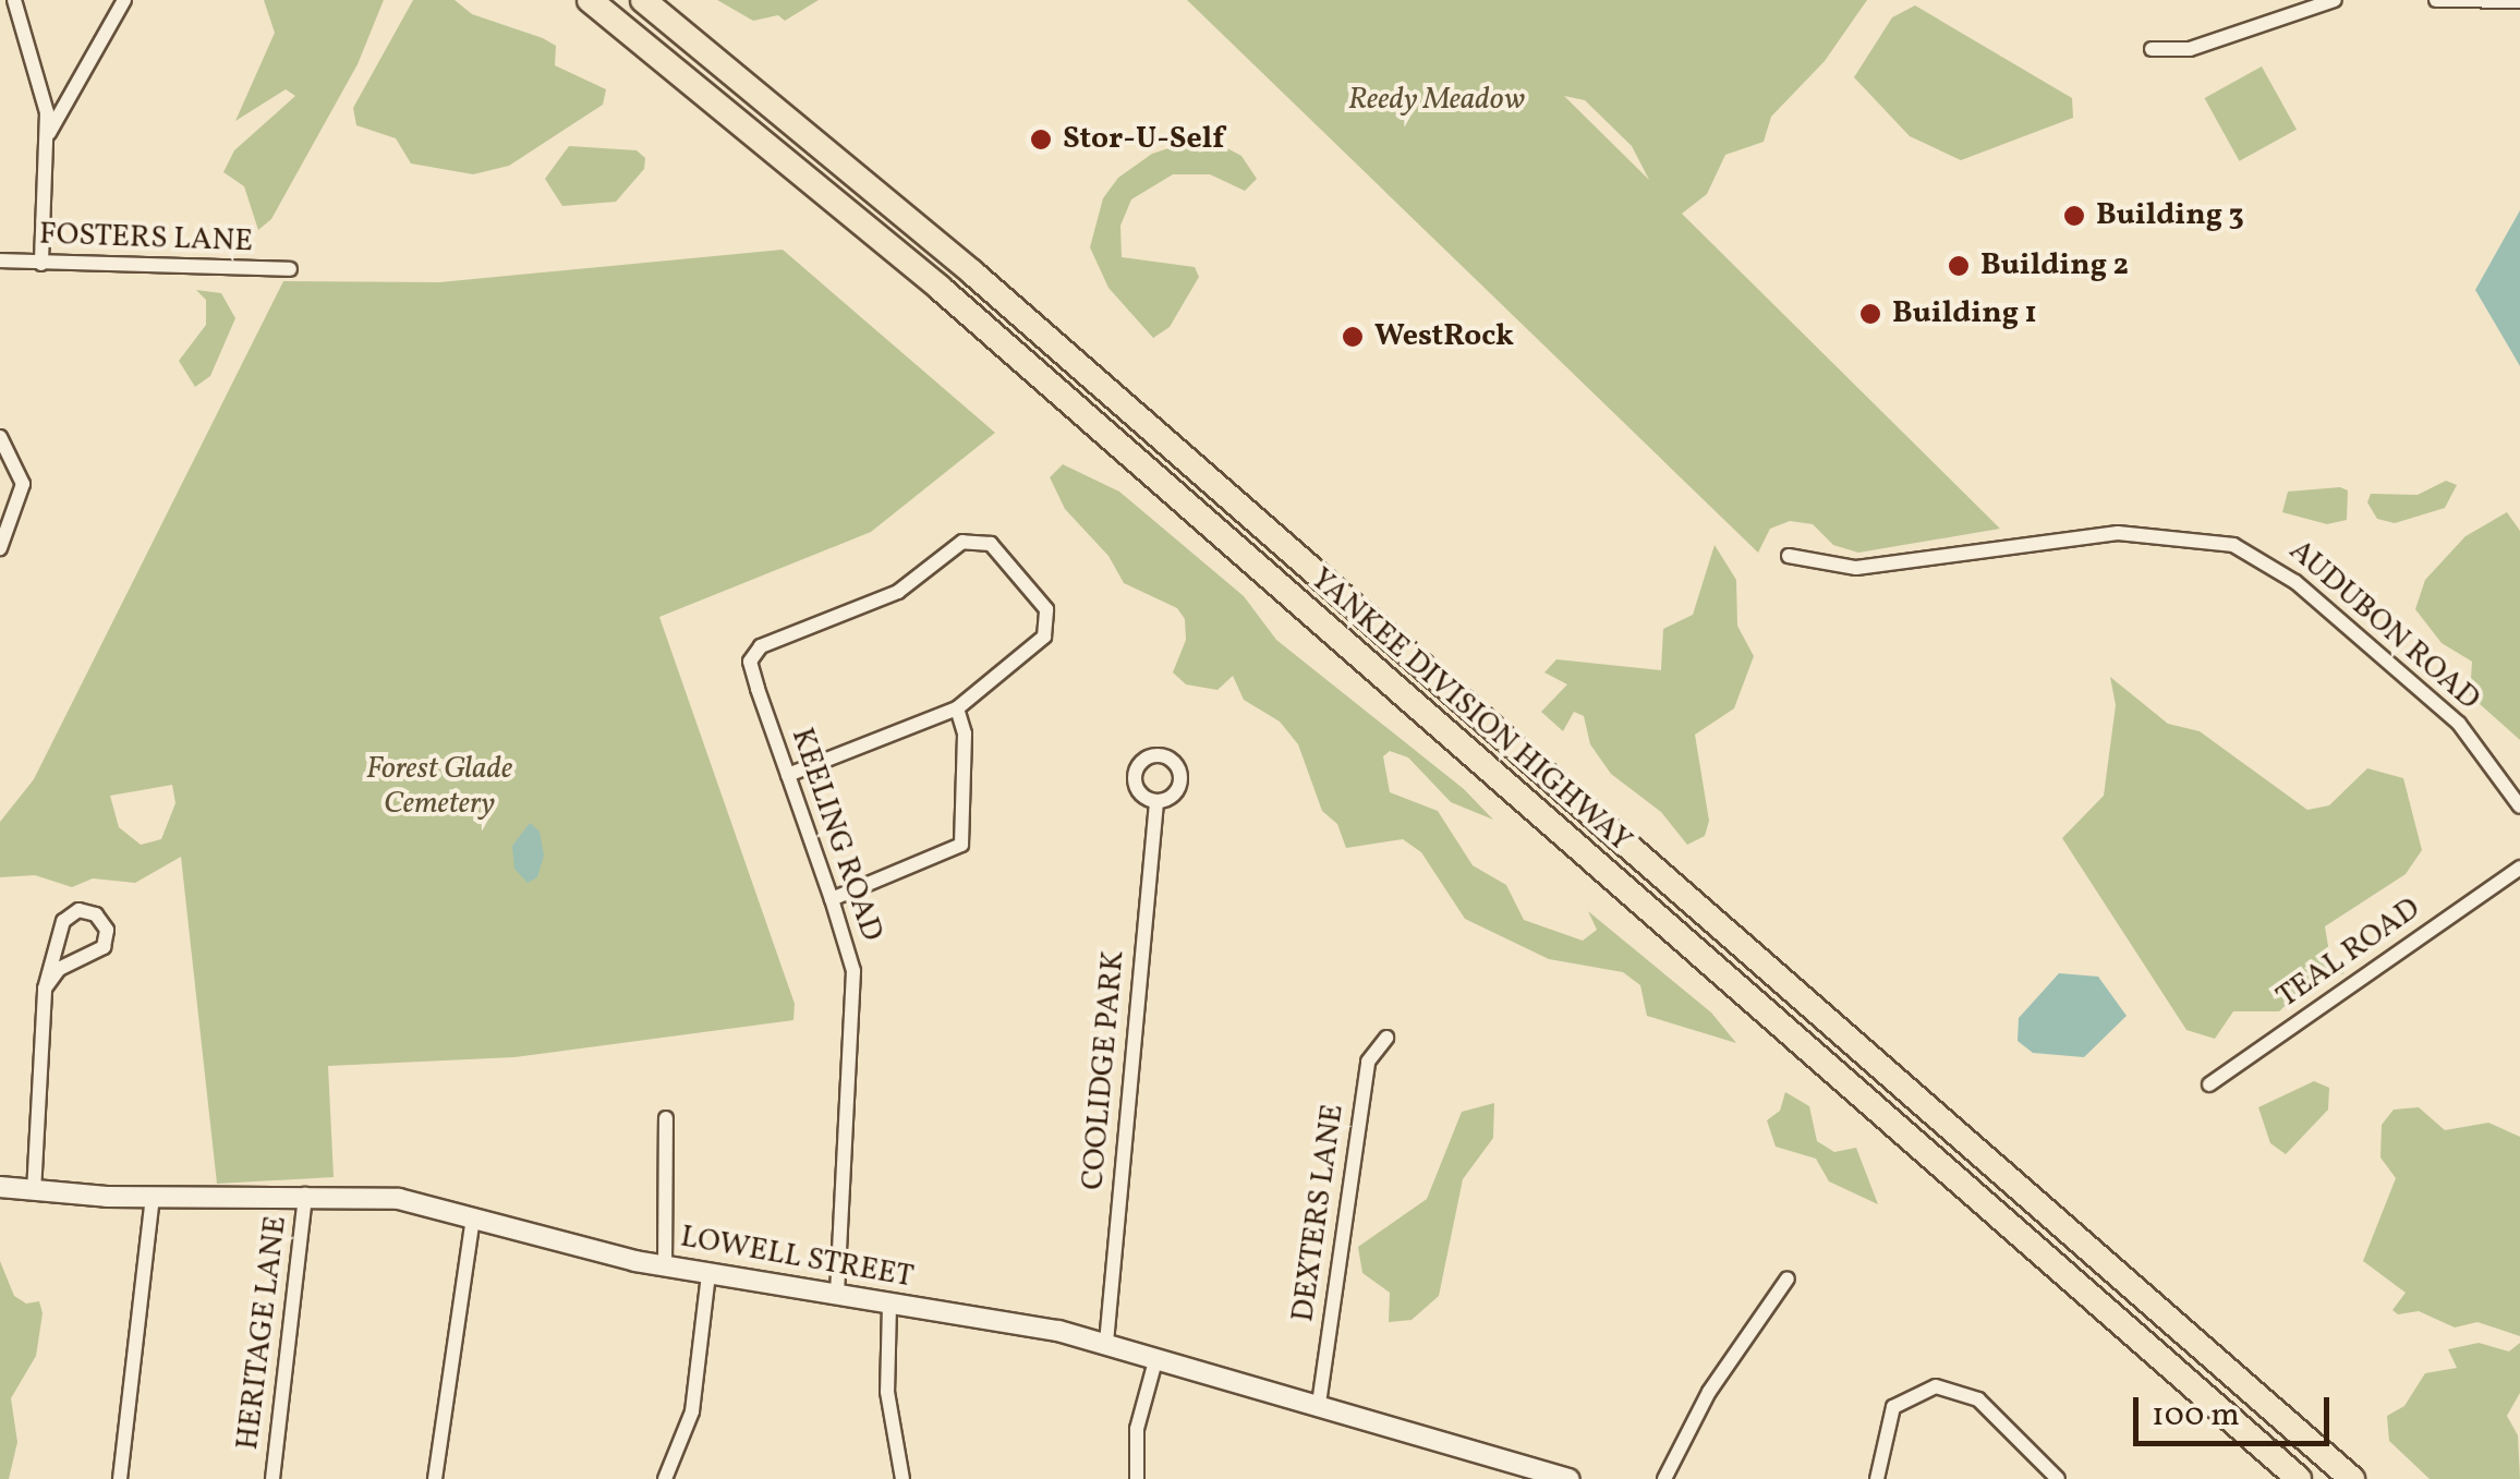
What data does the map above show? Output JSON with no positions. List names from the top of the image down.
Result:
{
  "streets": {
    "highway": ["YANKEE DIVISION HIGHWAY"],
    "main road": ["LOWELL STREET"],
    "street": [
      "FOSTERS LANE",
      "AUDUBON ROAD",
      "KEELING ROAD",
      "TEAL ROAD",
      "COOLIDGE PARK",
      "DEXTERS LANE",
      "HERITAGE LANE"
    ]
  },
  "crossings": [
    ["KEELING ROAD", "LOWELL STREET"],
    ["COOLIDGE PARK", "LOWELL STREET"],
    ["DEXTERS LANE", "LOWELL STREET"],
    ["LOWELL STREET", "HERITAGE LANE"]
  ],
  "parks": ["Reedy Meadow", "Forest Glade Cemetery"],
  "places": [
    "Stor-U-Self",
    "Building 3",
    "Building 2",
    "Building 1",
    "WestRock"
  ],
  "scale_bar": "100 m"
}
